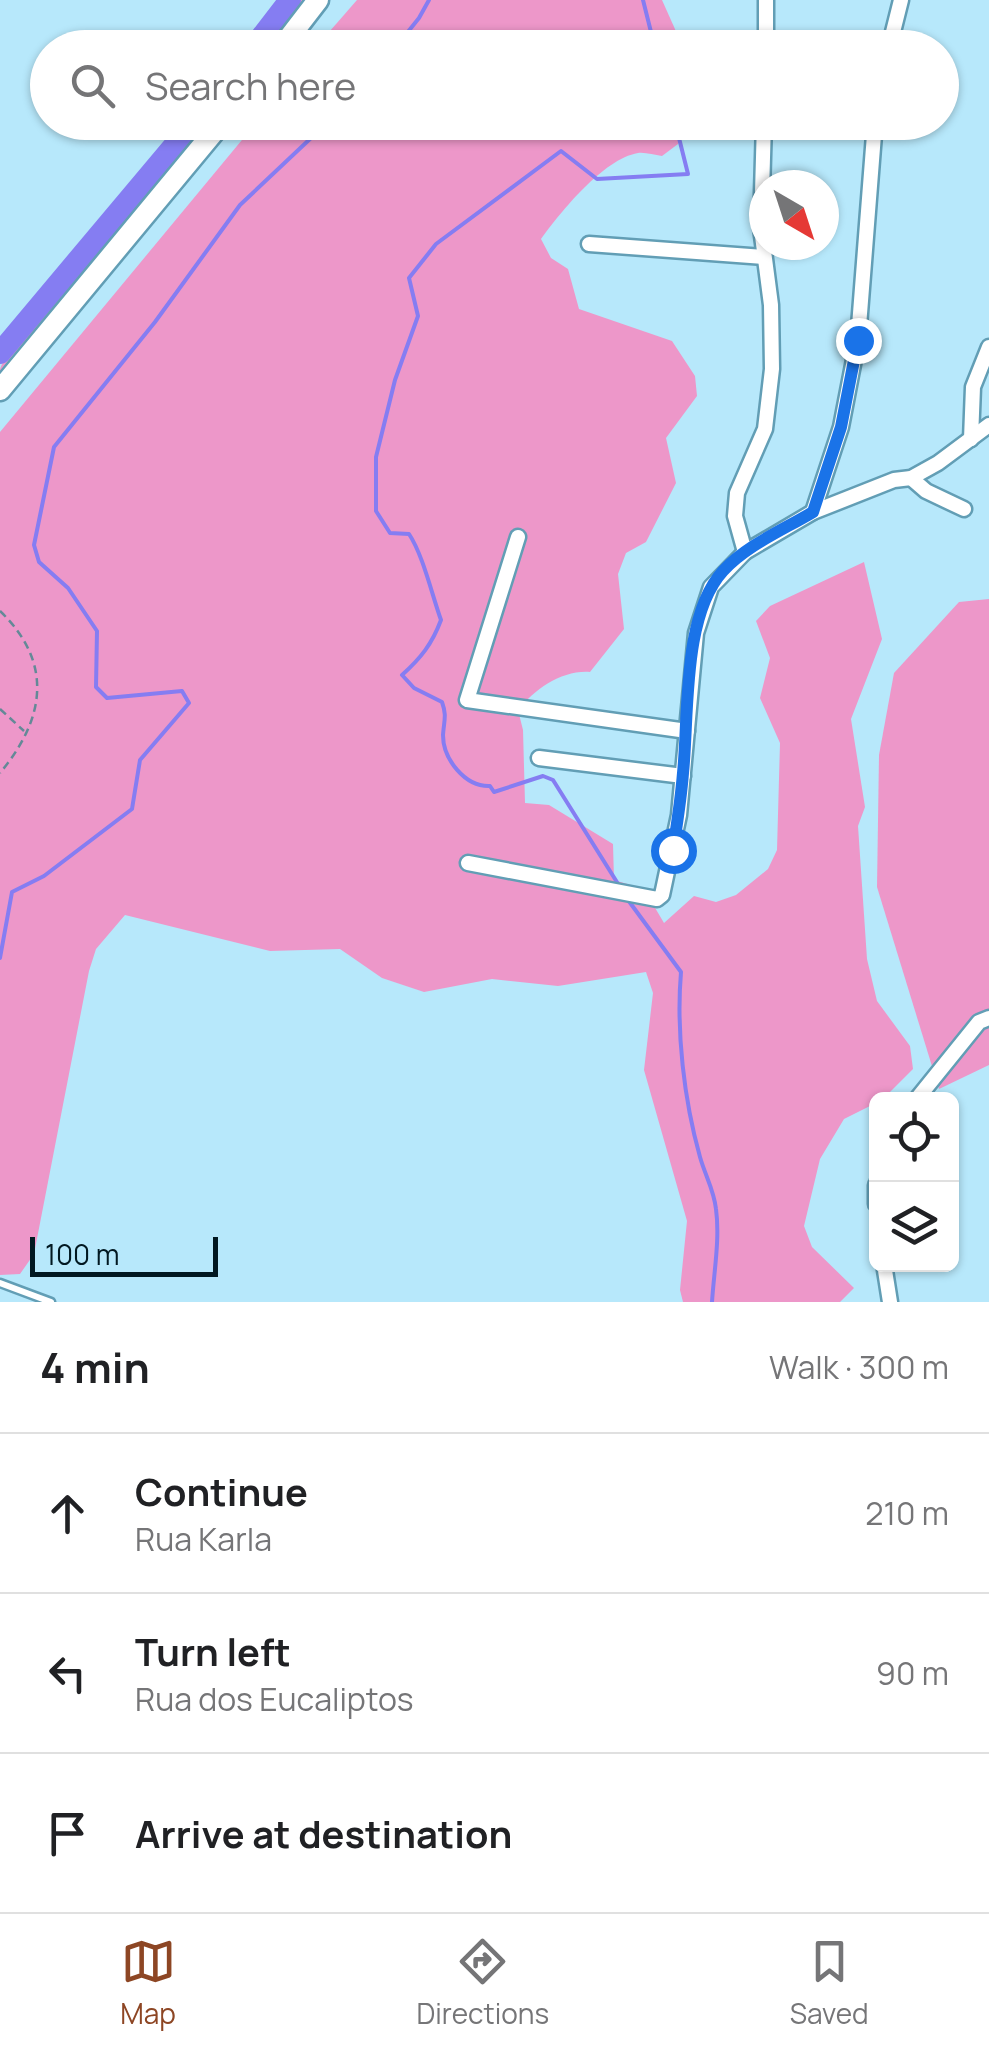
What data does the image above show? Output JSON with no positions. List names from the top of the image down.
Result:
{
  "scale_bar": "100 m",
  "north": "bottom right",
  "page": {
    "search": "Search here",
    "scale": "100 m",
    "heading": ["4 min", "Walk · 300 m"],
    "list": [
      ["Continue", "Rua Karla", "210 m"],
      ["Turn left", "Rua dos Eucaliptos", "90 m"],
      "Arrive at destination"
    ],
    "nav": ["Map", "Directions", "Saved"]
  }
}
